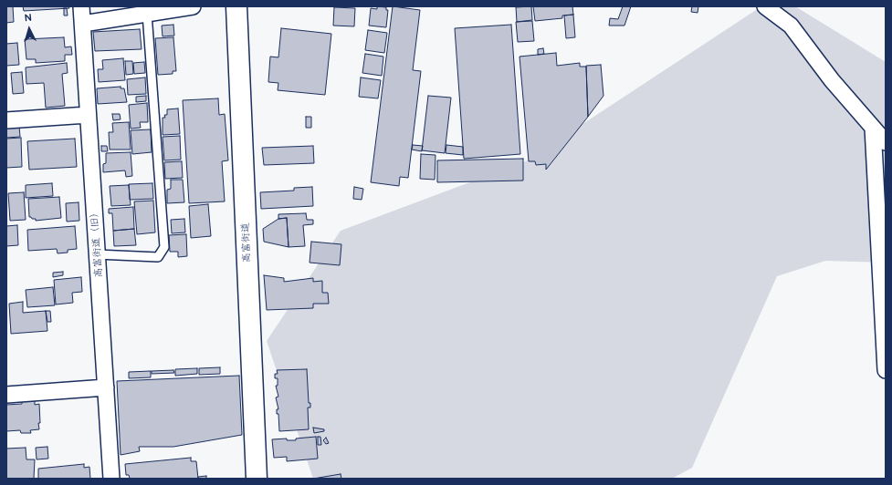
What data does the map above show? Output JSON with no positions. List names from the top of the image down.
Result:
{
  "streets": {
    "street": ["高富街道（旧）", "高富街道"]
  },
  "north": "top"
}
